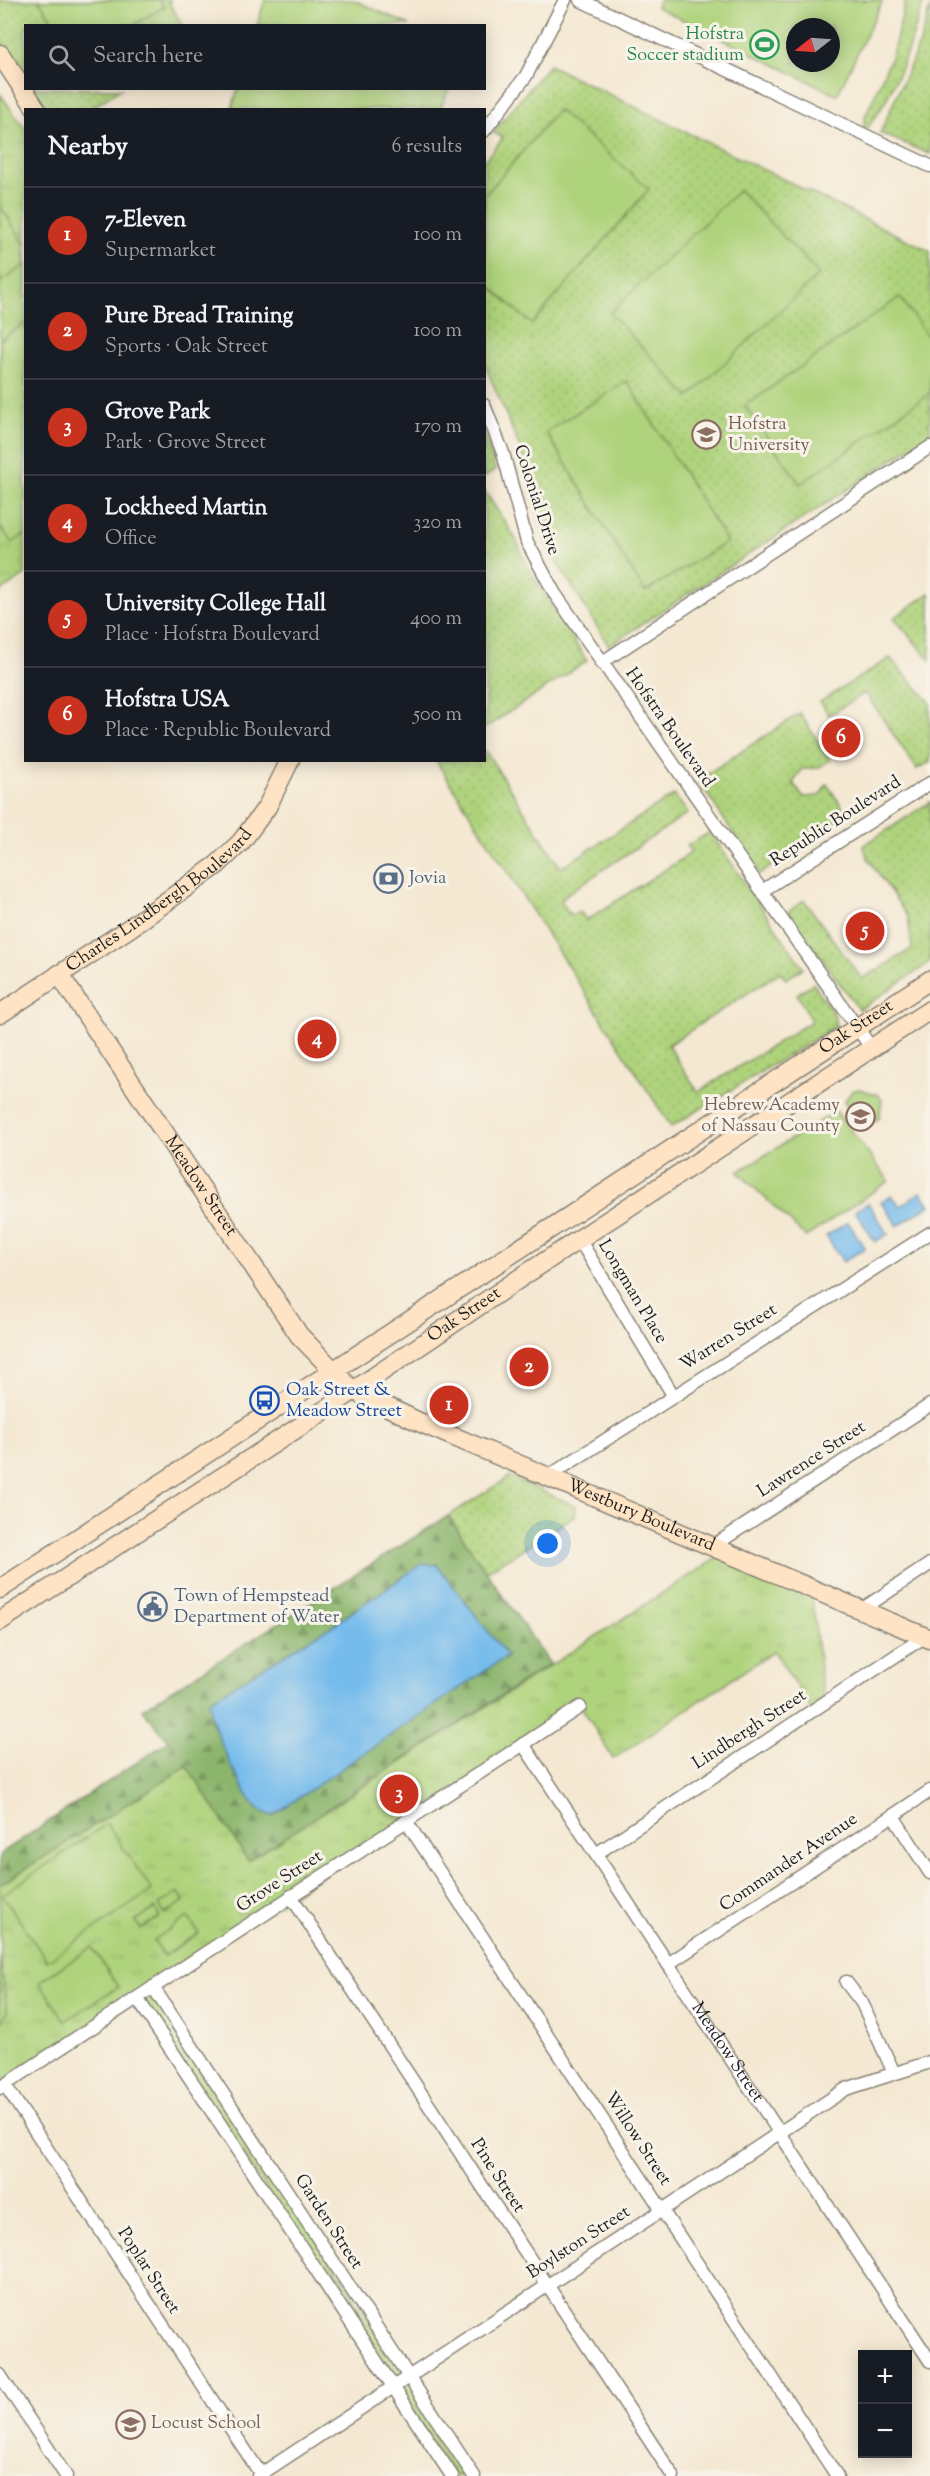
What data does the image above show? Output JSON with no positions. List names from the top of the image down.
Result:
{
  "streets": {
    "street": [
      "Colonial Drive",
      "Hofstra Boulevard",
      "Republic Boulevard",
      "Charles Lindbergh Boulevard",
      "Oak Street",
      "Meadow Street",
      "Longman Place",
      "Warren Street",
      "Lawrence Street",
      "Westbury Boulevard",
      "Lindbergh Street",
      "Commander Avenue",
      "Grove Street",
      "Willow Street",
      "Pine Street",
      "Garden Street",
      "Boylston Street",
      "Poplar Street"
    ]
  },
  "crossings": [
    ["Colonial Drive", "Hofstra Boulevard"],
    ["Hofstra Boulevard", "Republic Boulevard"],
    ["Hofstra Boulevard", "Oak Street"],
    ["Charles Lindbergh Boulevard", "Meadow Street"],
    ["Oak Street", "Meadow Street"],
    ["Oak Street", "Longman Place"],
    ["Oak Street", "Westbury Boulevard"],
    ["Meadow Street", "Westbury Boulevard"],
    ["Meadow Street", "Lindbergh Street"],
    ["Meadow Street", "Commander Avenue"],
    ["Meadow Street", "Grove Street"],
    ["Meadow Street", "Boylston Street"],
    ["Longman Place", "Warren Street"],
    ["Warren Street", "Westbury Boulevard"],
    ["Lawrence Street", "Westbury Boulevard"],
    ["Westbury Boulevard", "Lindbergh Street"],
    ["Grove Street", "Willow Street"],
    ["Grove Street", "Pine Street"],
    ["Grove Street", "Garden Street"],
    ["Grove Street", "Poplar Street"],
    ["Willow Street", "Boylston Street"],
    ["Pine Street", "Boylston Street"],
    ["Garden Street", "Boylston Street"],
    ["Boylston Street", "Poplar Street"]
  ],
  "places": {
    "sports": ["Hofstra Soccer stadium"],
    "school or university": ["Hofstra University", "Hebrew Academy of Nassau County", "Locust School"],
    "bank": ["Jovia"],
    "bus stop": ["Oak Street & Meadow Street"],
    "public building": ["Town of Hempstead Department of Water"]
  },
  "north": "left",
  "page": {
    "search": "Search here",
    "heading": ["Nearby", "6 results"],
    "list": [
      {
        "mark": "1",
        "name": "7-Eleven",
        "note": "Supermarket",
        "value": "100 m"
      },
      {
        "mark": "2",
        "name": "Pure Bread Training",
        "note": "Sports · Oak Street",
        "value": "100 m"
      },
      {
        "mark": "3",
        "name": "Grove Park",
        "note": "Park · Grove Street",
        "value": "170 m"
      },
      {
        "mark": "4",
        "name": "Lockheed Martin",
        "note": "Office",
        "value": "320 m"
      },
      {
        "mark": "5",
        "name": "University College Hall",
        "note": "Place · Hofstra Boulevard",
        "value": "400 m"
      },
      {
        "mark": "6",
        "name": "Hofstra USA",
        "note": "Place · Republic Boulevard",
        "value": "500 m"
      }
    ],
    "pins": [
      "6",
      "5",
      "4",
      "2",
      "1",
      "3"
    ],
    "map_buttons": ["+", "−"]
  }
}
